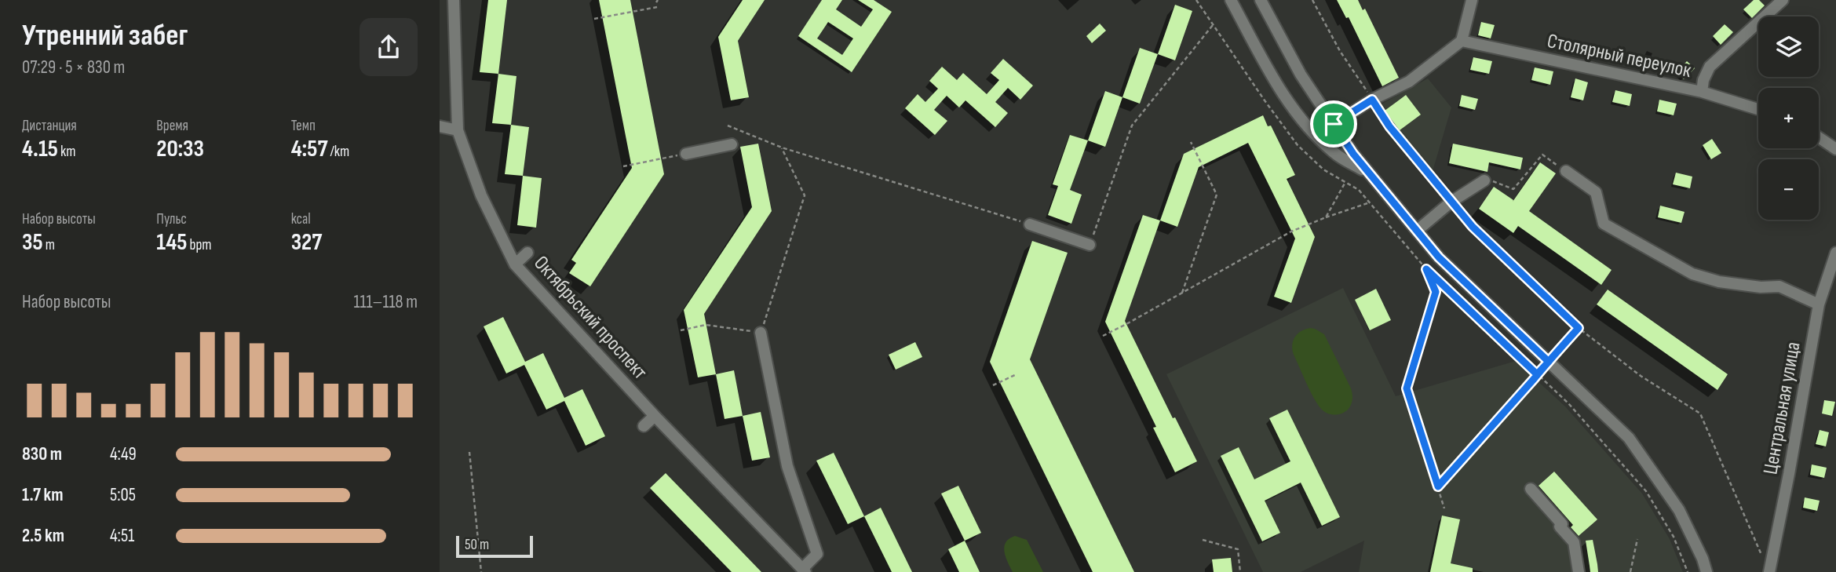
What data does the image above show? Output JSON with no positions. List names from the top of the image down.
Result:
{
  "streets": {
    "street": ["Столярный переулок", "Октябрьский проспект", "Центральная улица"]
  },
  "scale_bar": "50 m",
  "page": {
    "heading": ["Утренний забег", "07:29 · 5 × 830 m"],
    "map_buttons": ["+", "−"],
    "stats": [
      ["Дистанция", "4.15 km"],
      ["Время", "20:33"],
      ["Темп", "4:57 /km"],
      ["Набор высоты", "35 m"],
      ["Пульс", "145 bpm"],
      ["kcal", "327"]
    ],
    "chart": ["Набор высоты", "111–118 m"],
    "list": [
      {
        "name": "830 m",
        "note": "4:49"
      },
      {
        "name": "1.7 km",
        "note": "5:05"
      },
      {
        "name": "2.5 km",
        "note": "4:51"
      }
    ],
    "scale": "50 m"
  }
}
